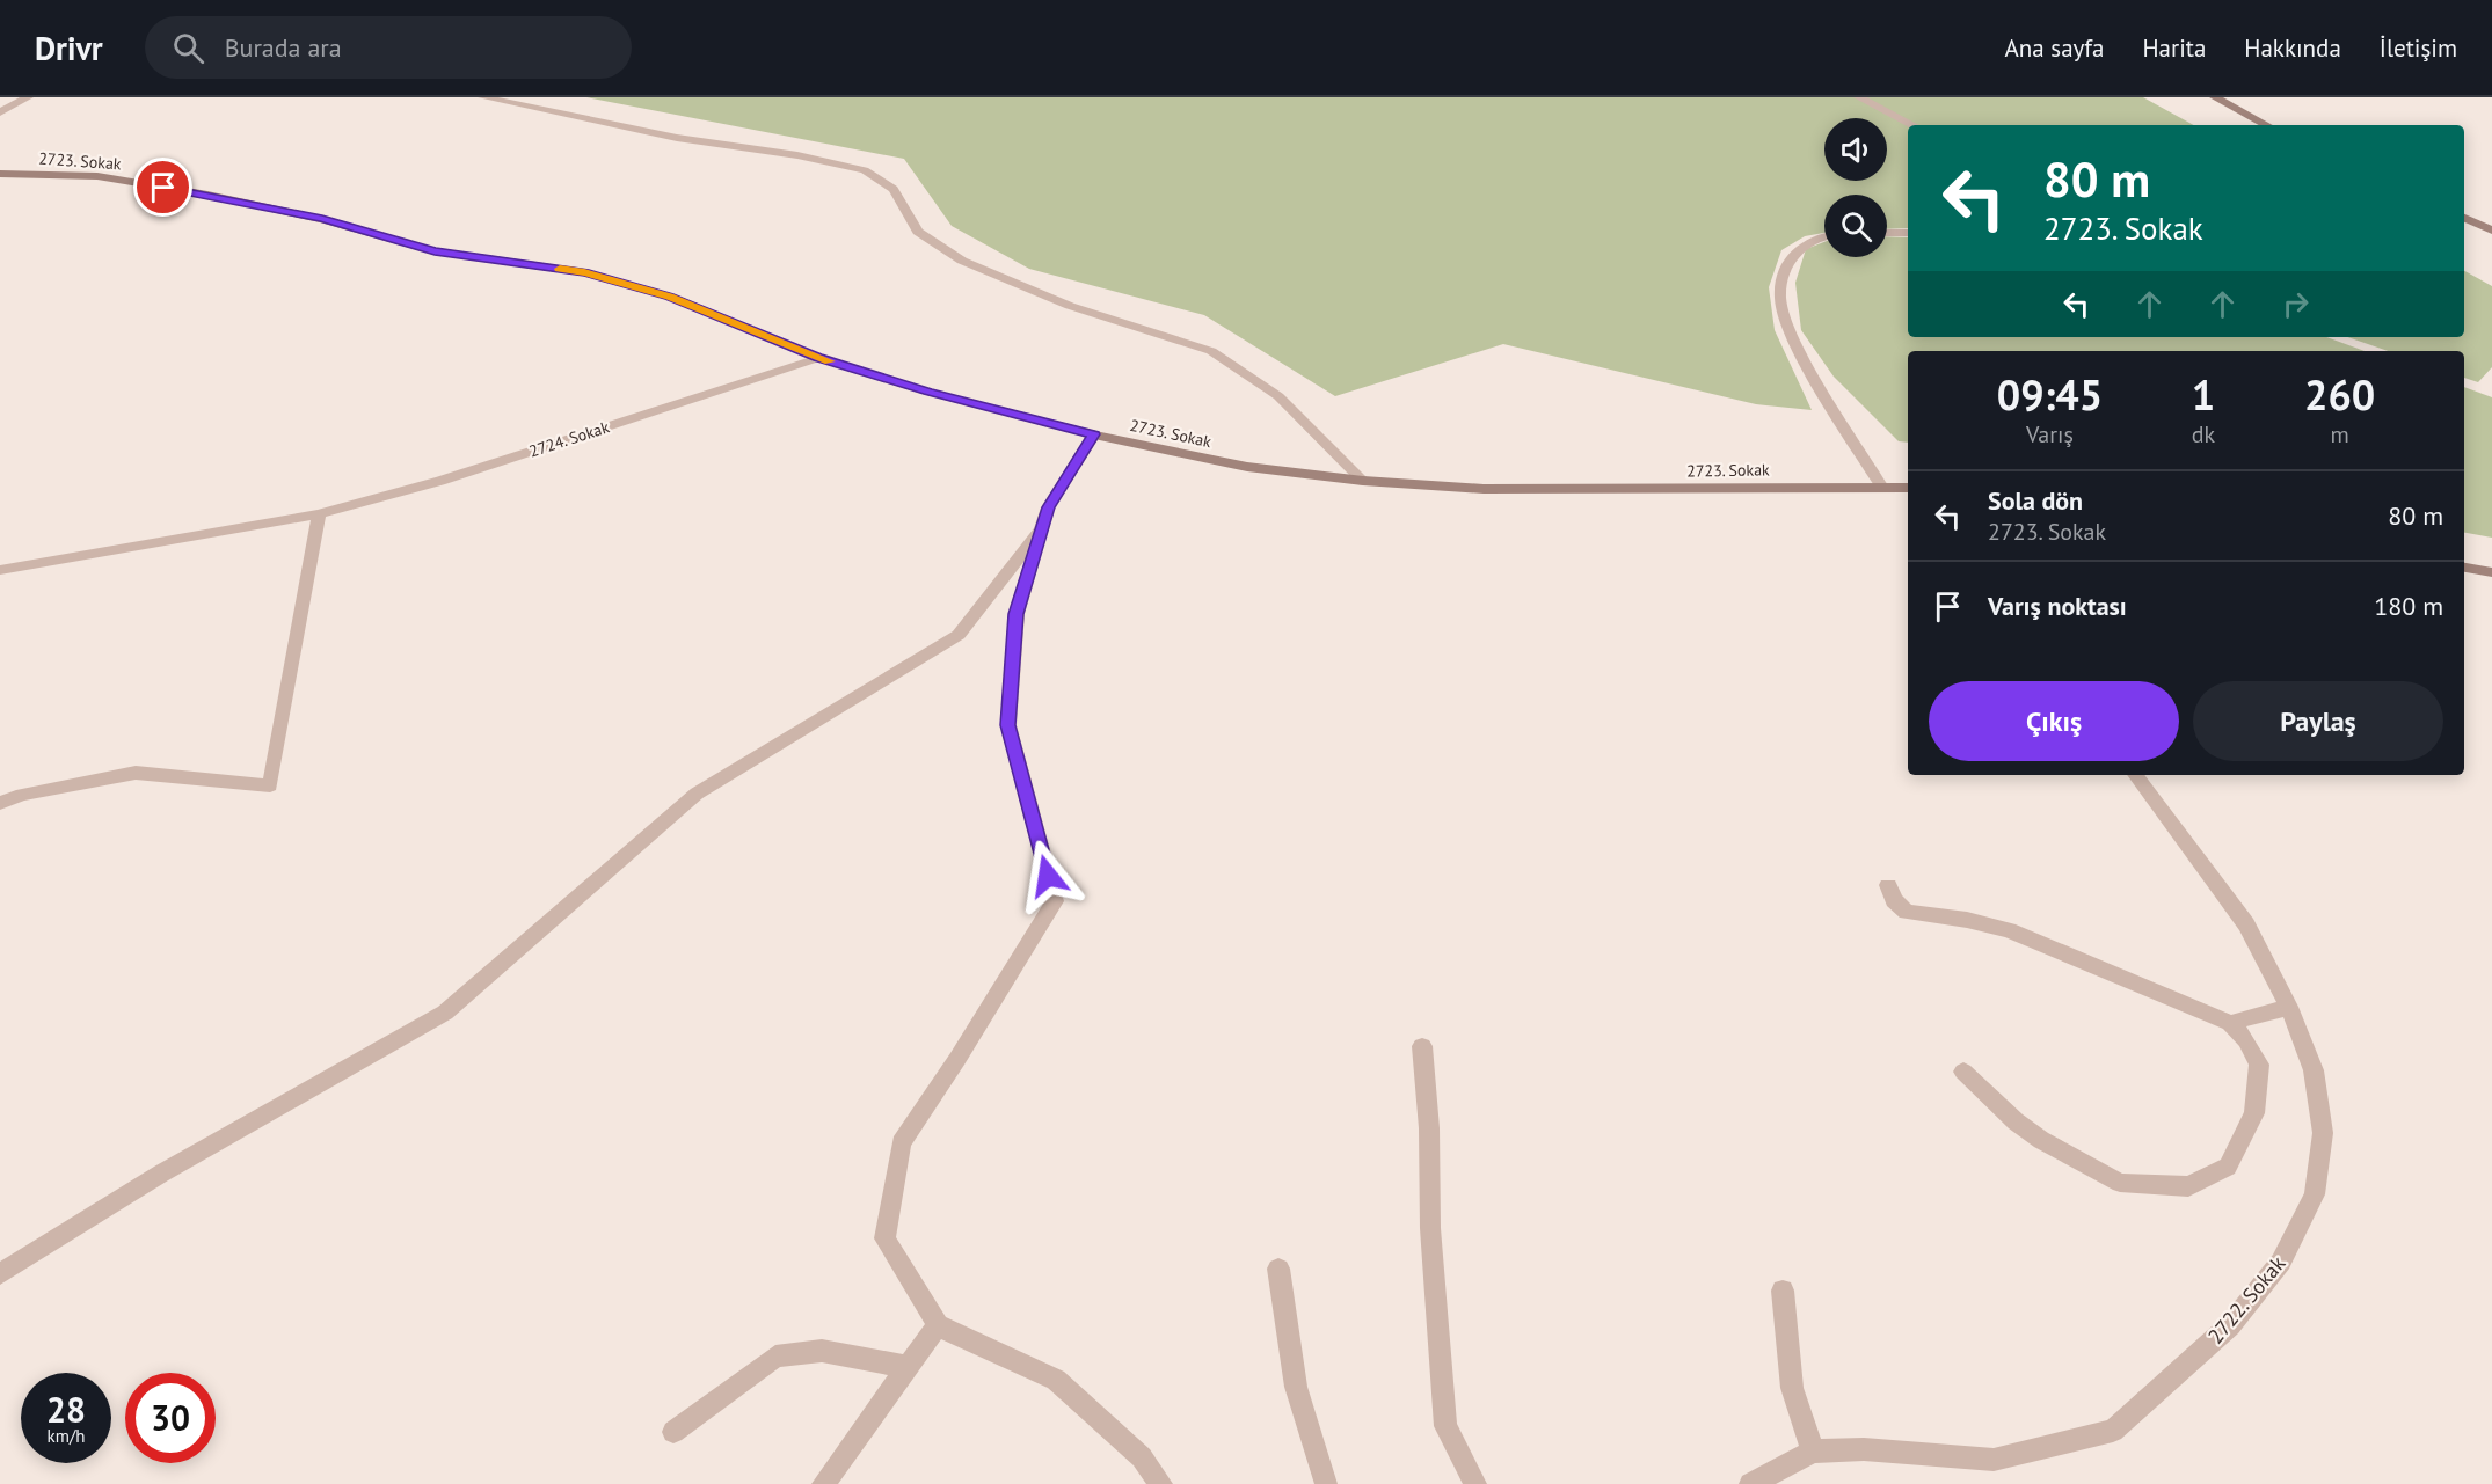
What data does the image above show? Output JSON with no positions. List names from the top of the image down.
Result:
{
  "streets": {
    "street": ["2723. Sokak", "2724. Sokak", "2722. Sokak"]
  },
  "crossings": [
    ["2723. Sokak", "2724. Sokak"]
  ],
  "page": {
    "header": "Drivr",
    "search": "Burada ara",
    "nav": [
      "Ana sayfa",
      "Harita",
      "Hakkında",
      "İletişim"
    ],
    "turn": ["80 m", "2723. Sokak"],
    "eta": [
      "09:45",
      "Varış",
      "1",
      "dk",
      "260",
      "m"
    ],
    "list": [
      {
        "name": "Sola dön",
        "note": "2723. Sokak",
        "value": "80 m"
      },
      {
        "name": "Varış noktası",
        "value": "180 m"
      }
    ],
    "buttons": ["Çıkış", "Paylaş"],
    "speed": "28 km/h",
    "limit": "30"
  }
}
